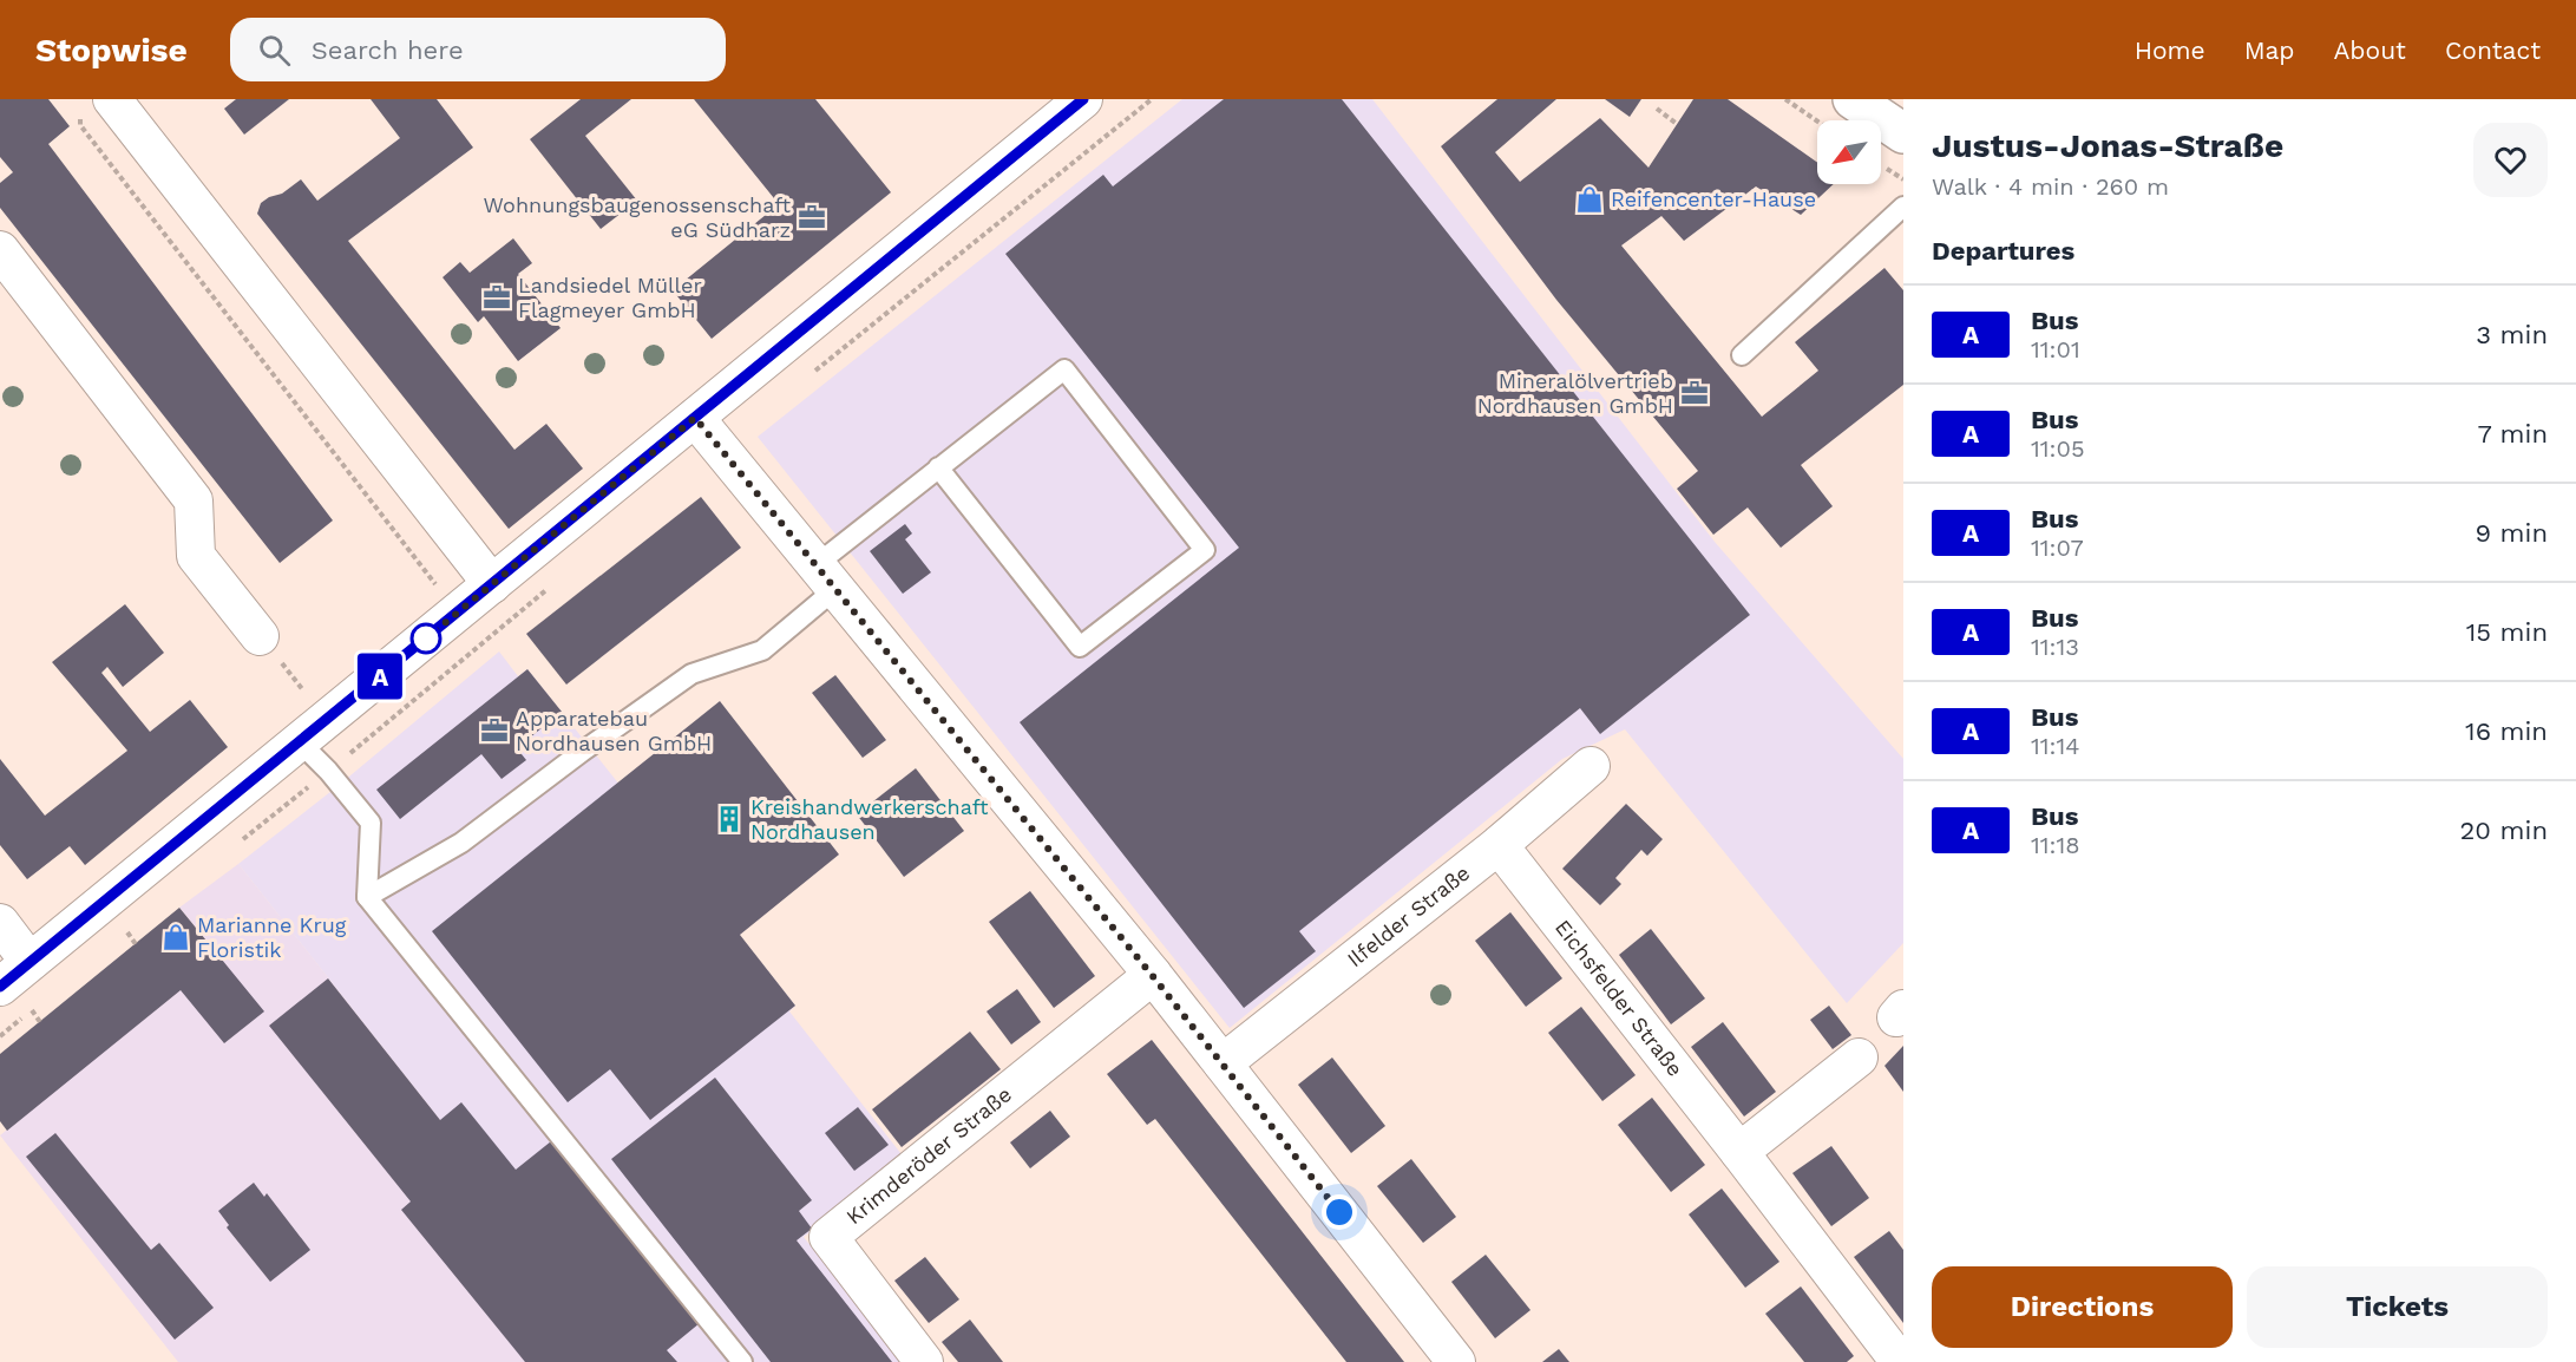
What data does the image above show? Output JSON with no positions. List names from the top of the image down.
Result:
{
  "streets": {
    "street": ["Ilfelder Straße", "Eichsfelder Straße", "Krimderöder Straße"]
  },
  "crossings": [
    ["Ilfelder Straße", "Eichsfelder Straße"]
  ],
  "places": {
    "shop": ["Reifencenter-Hause", "Marianne Krug Floristik"],
    "office": [
      "Wohnungsbaugenossenschaft eG Südharz",
      "Landsiedel Müller Flagmeyer GmbH",
      "Mineralölvertrieb Nordhausen GmbH",
      "Apparatebau Nordhausen GmbH"
    ],
    "building": ["Kreishandwerkerschaft Nordhausen"]
  },
  "lines": ["bus line A"],
  "north": "bottom left",
  "page": {
    "header": "Stopwise",
    "search": "Search here",
    "nav": [
      "Home",
      "Map",
      "About",
      "Contact"
    ],
    "on_map": "A",
    "heading": [
      ["Justus-Jonas-Straße", "Walk · 4 min · 260 m"],
      "Departures"
    ],
    "list": [
      {
        "mark": "A",
        "name": "Bus",
        "note": "11:01",
        "value": "3 min"
      },
      {
        "mark": "A",
        "name": "Bus",
        "note": "11:05",
        "value": "7 min"
      },
      {
        "mark": "A",
        "name": "Bus",
        "note": "11:07",
        "value": "9 min"
      },
      {
        "mark": "A",
        "name": "Bus",
        "note": "11:13",
        "value": "15 min"
      },
      {
        "mark": "A",
        "name": "Bus",
        "note": "11:14",
        "value": "16 min"
      },
      {
        "mark": "A",
        "name": "Bus",
        "note": "11:18",
        "value": "20 min"
      }
    ],
    "buttons": ["Directions", "Tickets"]
  }
}
